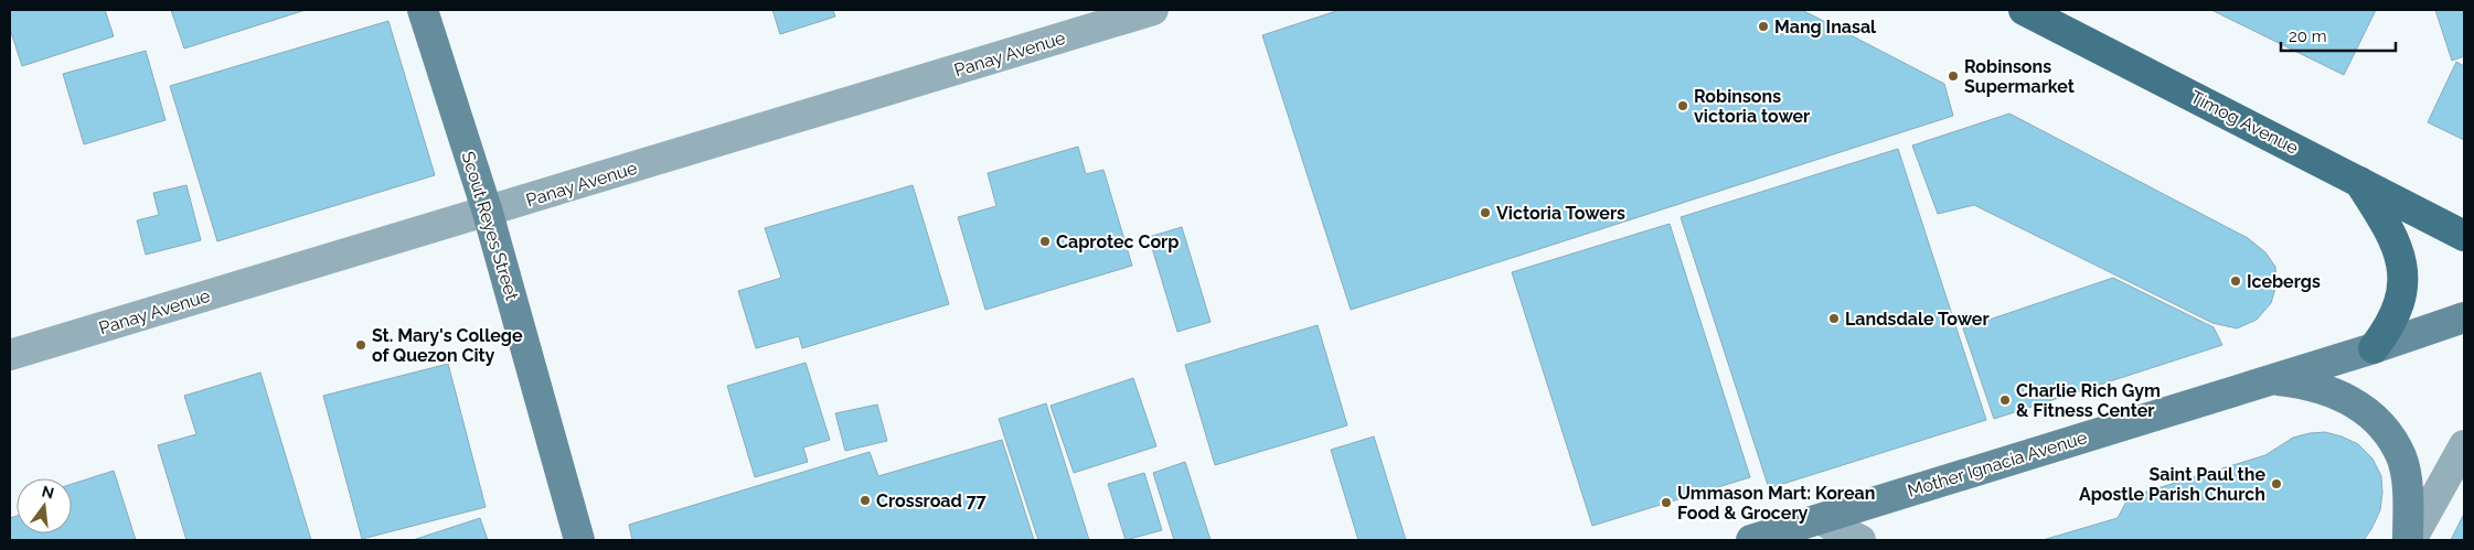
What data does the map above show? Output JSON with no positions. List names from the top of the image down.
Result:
{
  "streets": {
    "main road": ["Timog Avenue"],
    "street": ["Panay Avenue", "Scout Reyes Street", "Mother Ignacia Avenue"]
  },
  "crossings": [
    ["Panay Avenue", "Scout Reyes Street"]
  ],
  "places": [
    "Mang Inasal",
    "Robinsons Supermarket",
    "Robinsons victoria tower",
    "Victoria Towers",
    "Caprotec Corp",
    "Icebergs",
    "Landsdale Tower",
    "St. Mary's College of Quezon City",
    "Charlie Rich Gym & Fitness Center",
    "Saint Paul the Apostle Parish Church",
    "Crossroad 77",
    "Ummason Mart: Korean Food & Grocery"
  ],
  "scale_bar": "20 m",
  "north": "top"
}
